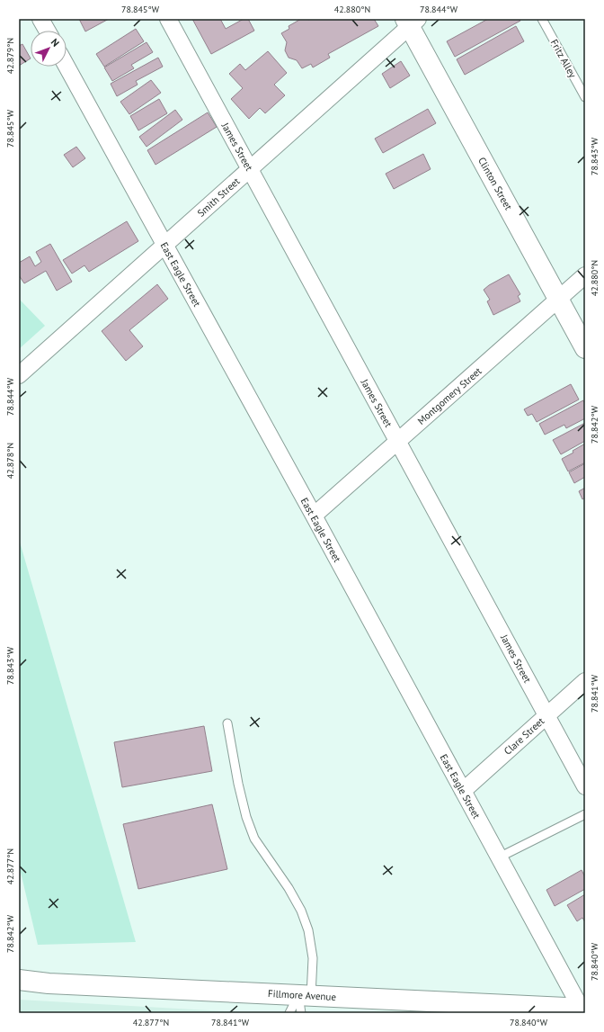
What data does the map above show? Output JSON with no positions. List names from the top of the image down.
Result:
{
  "streets": {
    "street": [
      "James Street",
      "Clinton Street",
      "Smith Street",
      "East Eagle Street",
      "Montgomery Street",
      "Clare Street",
      "Fillmore Avenue"
    ],
    "lane": ["Fritz Alley"]
  },
  "crossings": [
    ["James Street", "Smith Street"],
    ["James Street", "Montgomery Street"],
    ["James Street", "Clare Street"],
    ["Clinton Street", "Smith Street"],
    ["Clinton Street", "Montgomery Street"],
    ["Smith Street", "East Eagle Street"],
    ["East Eagle Street", "Montgomery Street"],
    ["East Eagle Street", "Clare Street"],
    ["East Eagle Street", "Fillmore Avenue"]
  ],
  "north": "top right",
  "coordinates": [
    "78.845°W",
    "42.880°N",
    "78.844°W",
    "42.879°N",
    "78.843°W",
    "78.842°W",
    "42.878°N",
    "78.841°W",
    "42.877°N",
    "78.840°W"
  ]
}
